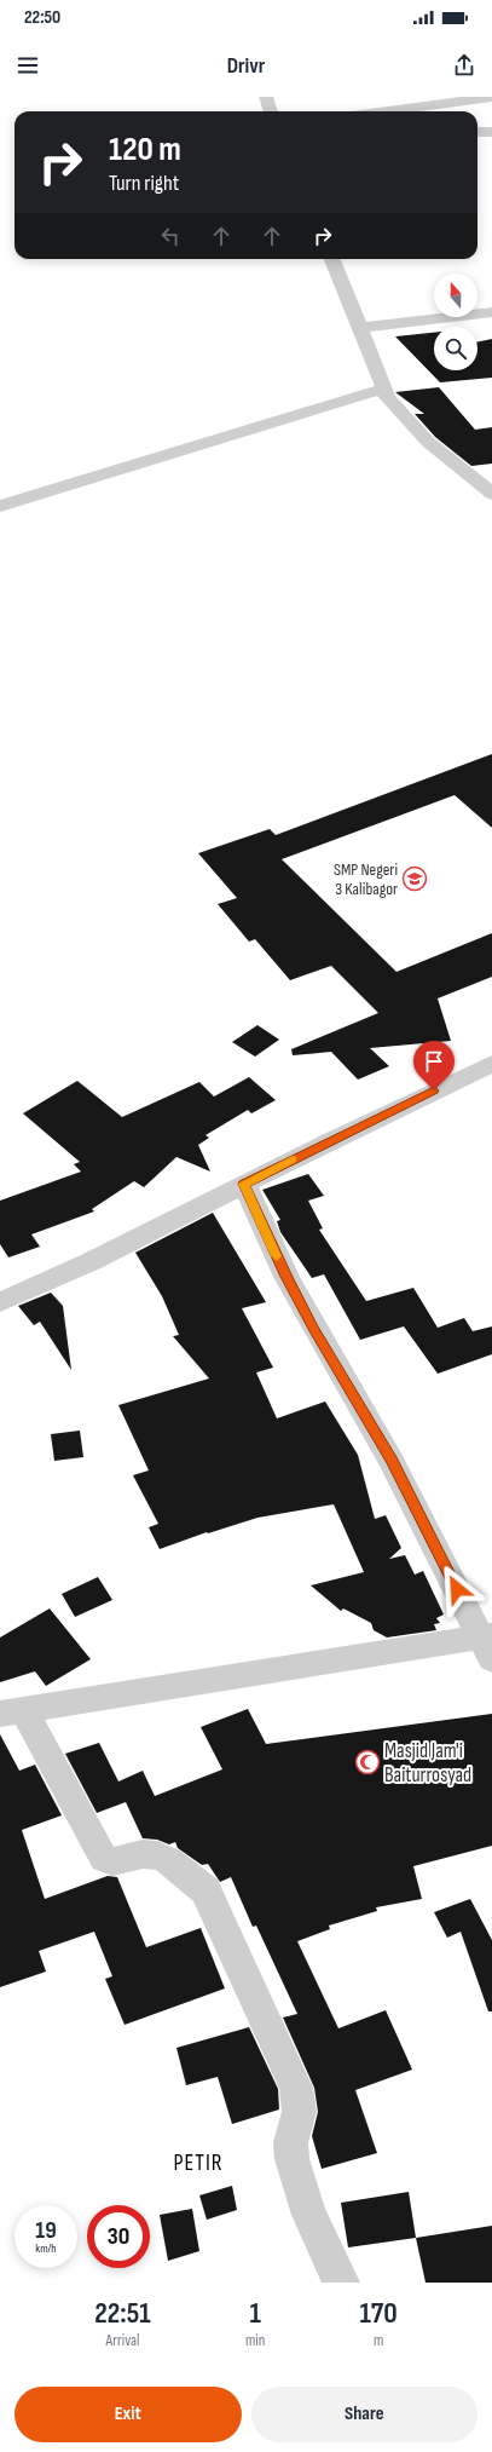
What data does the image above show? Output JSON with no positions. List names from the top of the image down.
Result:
{
  "districts": ["PETIR"],
  "places": {
    "school or university": ["SMP Negeri 3 Kalibagor"],
    "mosque": ["Masjid Jam'i Baiturrosyad"]
  },
  "north": "top",
  "page": {
    "status": "22:50",
    "header": "Drivr",
    "turn": ["120 m", "Turn right"],
    "speed": "19 km/h",
    "limit": "30",
    "eta": [
      "22:51",
      "Arrival",
      "1",
      "min",
      "170",
      "m"
    ],
    "buttons": ["Exit", "Share"]
  }
}
